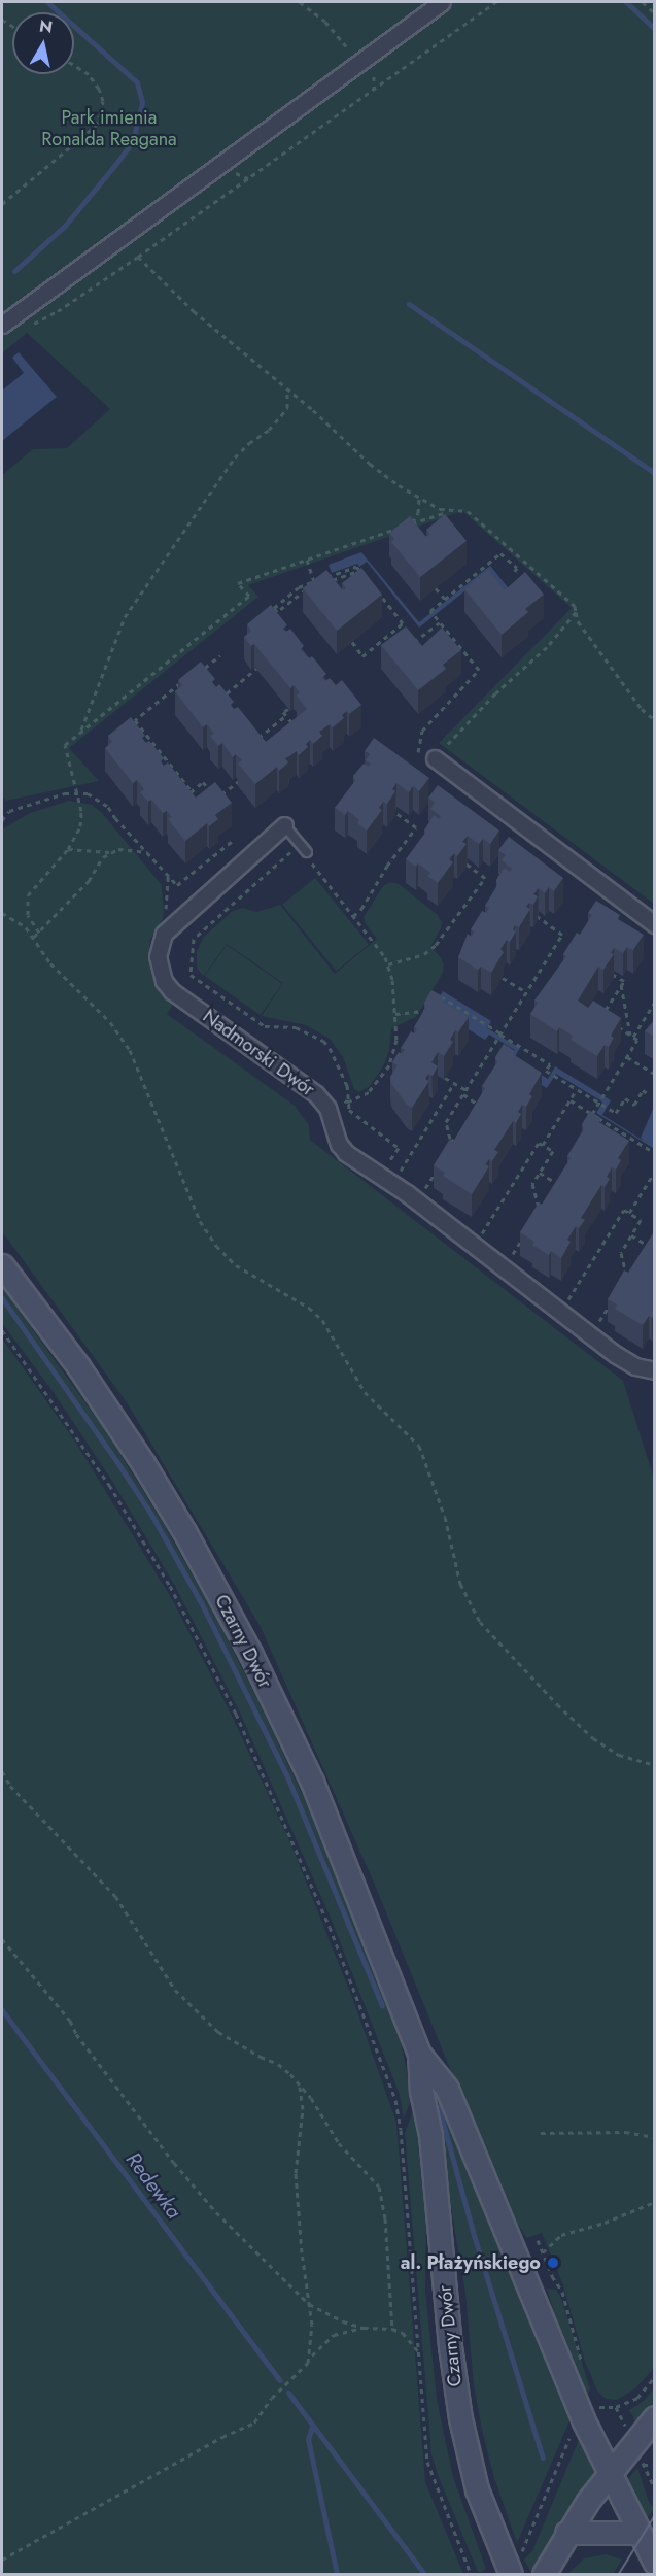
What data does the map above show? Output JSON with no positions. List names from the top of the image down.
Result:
{
  "streets": {
    "main road": ["Czarny Dwór"],
    "street": ["Nadmorski Dwór"]
  },
  "water": ["Redewka"],
  "parks": ["Park imienia Ronalda Reagana"],
  "places": ["al. Płażyńskiego"],
  "north": "top"
}
